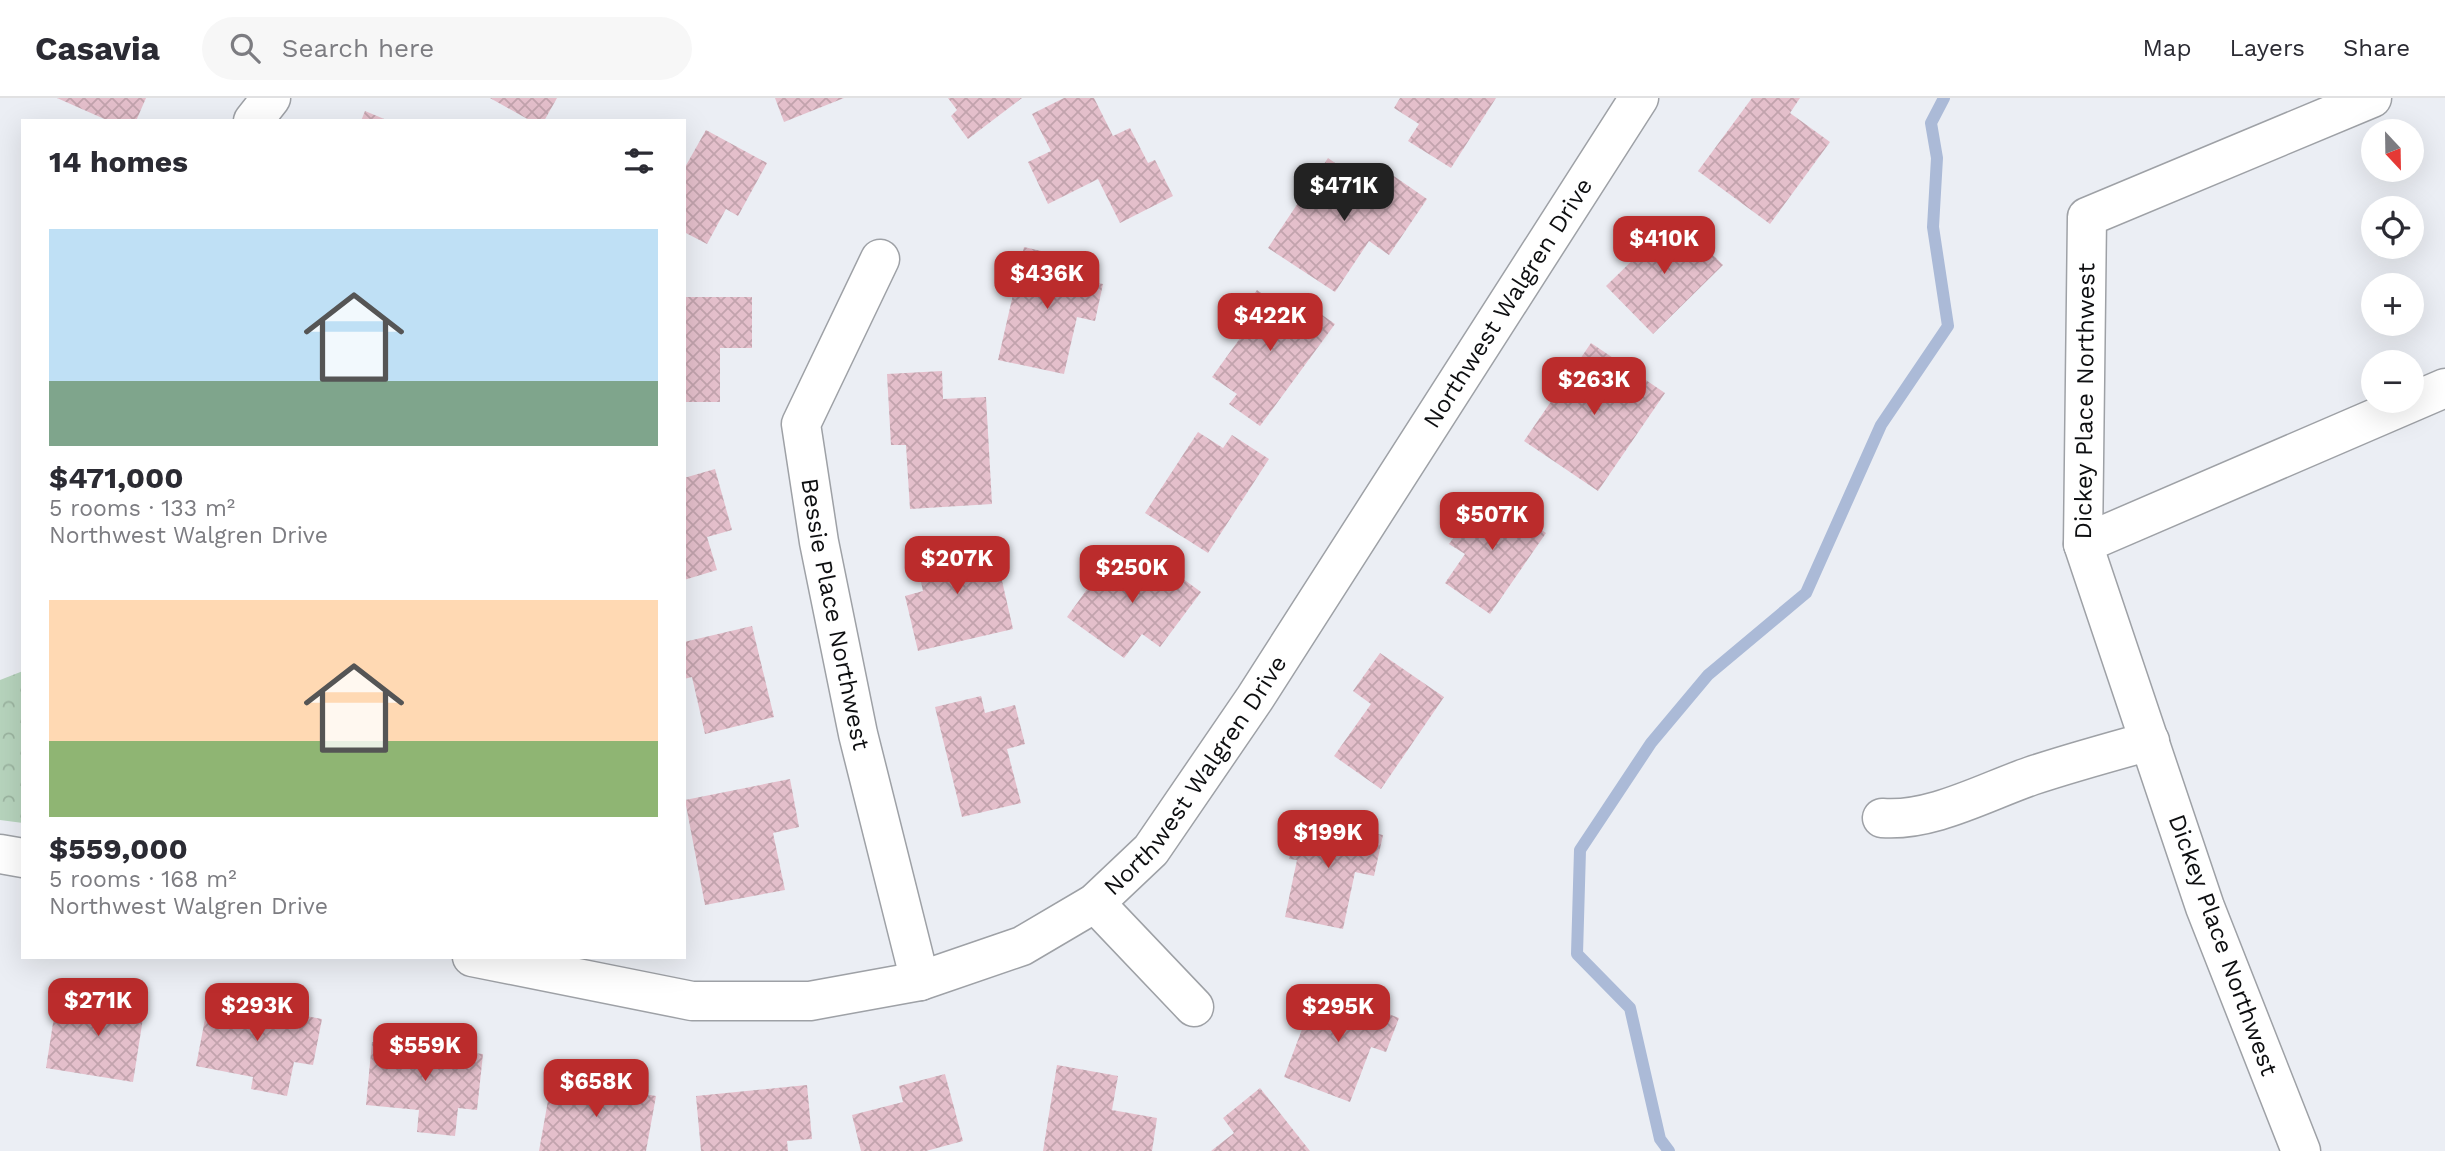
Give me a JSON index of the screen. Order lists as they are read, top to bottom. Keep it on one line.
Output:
{"streets":{"street":["Northwest Walgren Drive","Dickey Place Northwest","Bessie Place Northwest"]},"crossings":[["Northwest Walgren Drive","Bessie Place Northwest"]],"north":"bottom","page":{"header":"Casavia","search":"Search here","nav":["Map","Layers","Share"],"map_buttons":["+","−"],"heading":"14 homes","price":["$471K","$410K","$436K","$422K","$263K","$507K","$207K","$250K","$199K","$271K","$293K","$295K","$559K","$658K"],"list":[{"name":"$471,000","note":"5 rooms · 133 m² · Northwest Walgren Drive"},{"name":"$559,000","note":"5 rooms · 168 m² · Northwest Walgren Drive"}]}}
